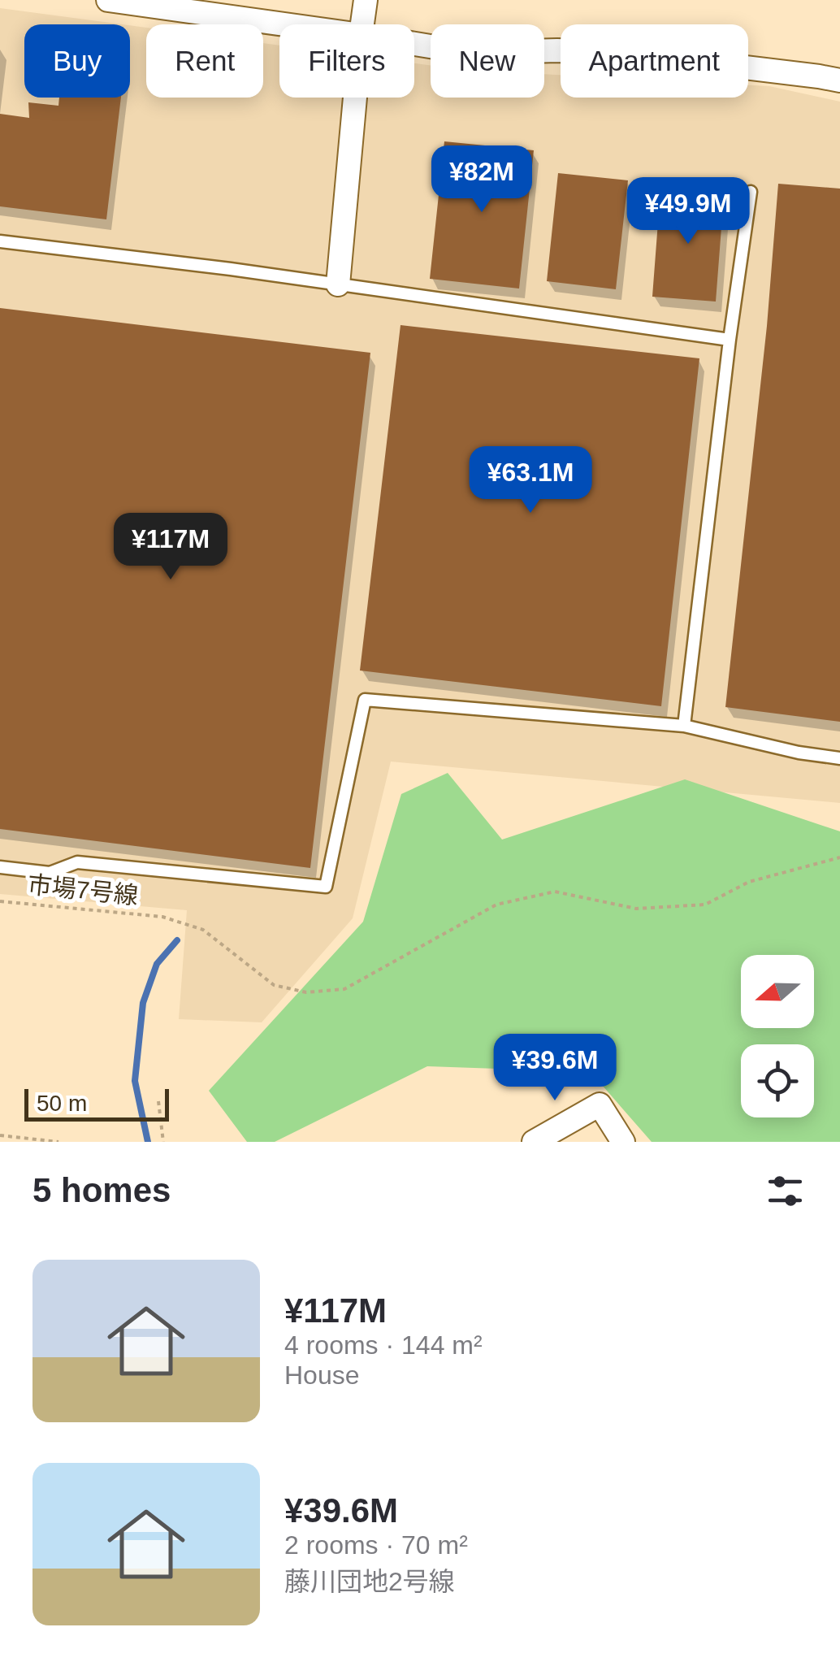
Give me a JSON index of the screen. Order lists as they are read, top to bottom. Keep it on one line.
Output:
{"streets":{"path":["市場7号線"]},"scale_bar":"50 m","north":"left","page":{"chip":["Buy","Rent","Filters","New","Apartment"],"price":["¥82M","¥49.9M","¥63.1M","¥117M","¥39.6M"],"scale":"50 m","heading":"5 homes","list":[{"name":"¥117M","note":"4 rooms · 144 m² · House"},{"name":"¥39.6M","note":"2 rooms · 70 m² · 藤川団地2号線"}]}}
